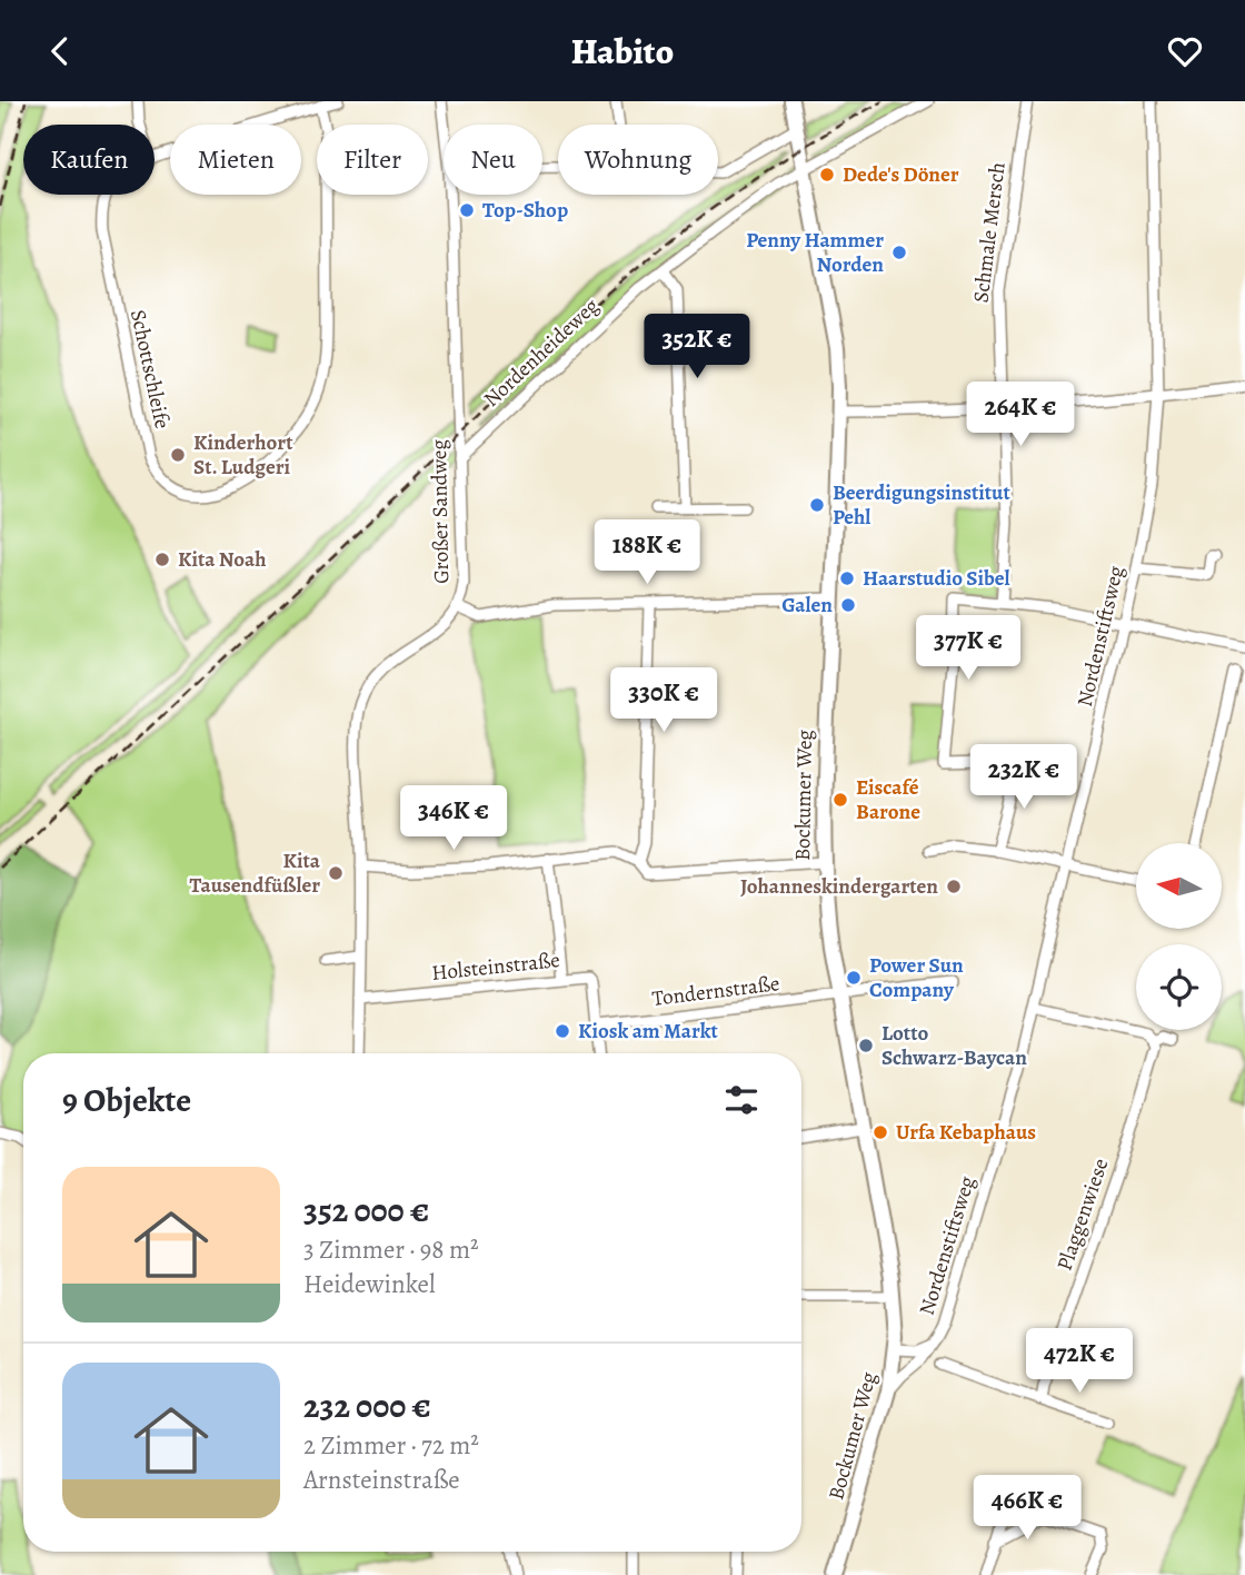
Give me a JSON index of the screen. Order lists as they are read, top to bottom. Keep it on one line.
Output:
{"streets":{"main road":["Bockumer Weg"],"street":["Schmale Mersch","Nordenheideweg","Schottschleife","Großer Sandweg","Nordenstiftsweg","Holsteinstraße","Tondernstraße","Plaggenwiese"]},"crossings":[["Nordenheideweg","Großer Sandweg"],["Nordenheideweg","Bockumer Weg"],["Großer Sandweg","Holsteinstraße"],["Nordenstiftsweg","Bockumer Weg"],["Bockumer Weg","Tondernstraße"],["Holsteinstraße","Tondernstraße"]],"places":["Dede's Döner","Top-Shop","Penny Hammer Norden","Kinderhort St. Ludgeri","Beerdigungsinstitut Pehl","Kita Noah","Haarstudio Sibel","Galen","Eiscafé Barone","Kita Tausendfüßler","Johanneskindergarten","Power Sun Company","Kiosk am Markt","Lotto Schwarz-Baycan","Urfa Kebaphaus"],"north":"left","page":{"header":"Habito","chip":["Kaufen","Mieten","Filter","Neu","Wohnung"],"price":["352K €","264K €","188K €","377K €","330K €","232K €","346K €","472K €","466K €"],"heading":"9 Objekte","list":[{"name":"352 000 €","note":"3 Zimmer · 98 m² · Heidewinkel"},{"name":"232 000 €","note":"2 Zimmer · 72 m² · Arnsteinstraße"}]}}
